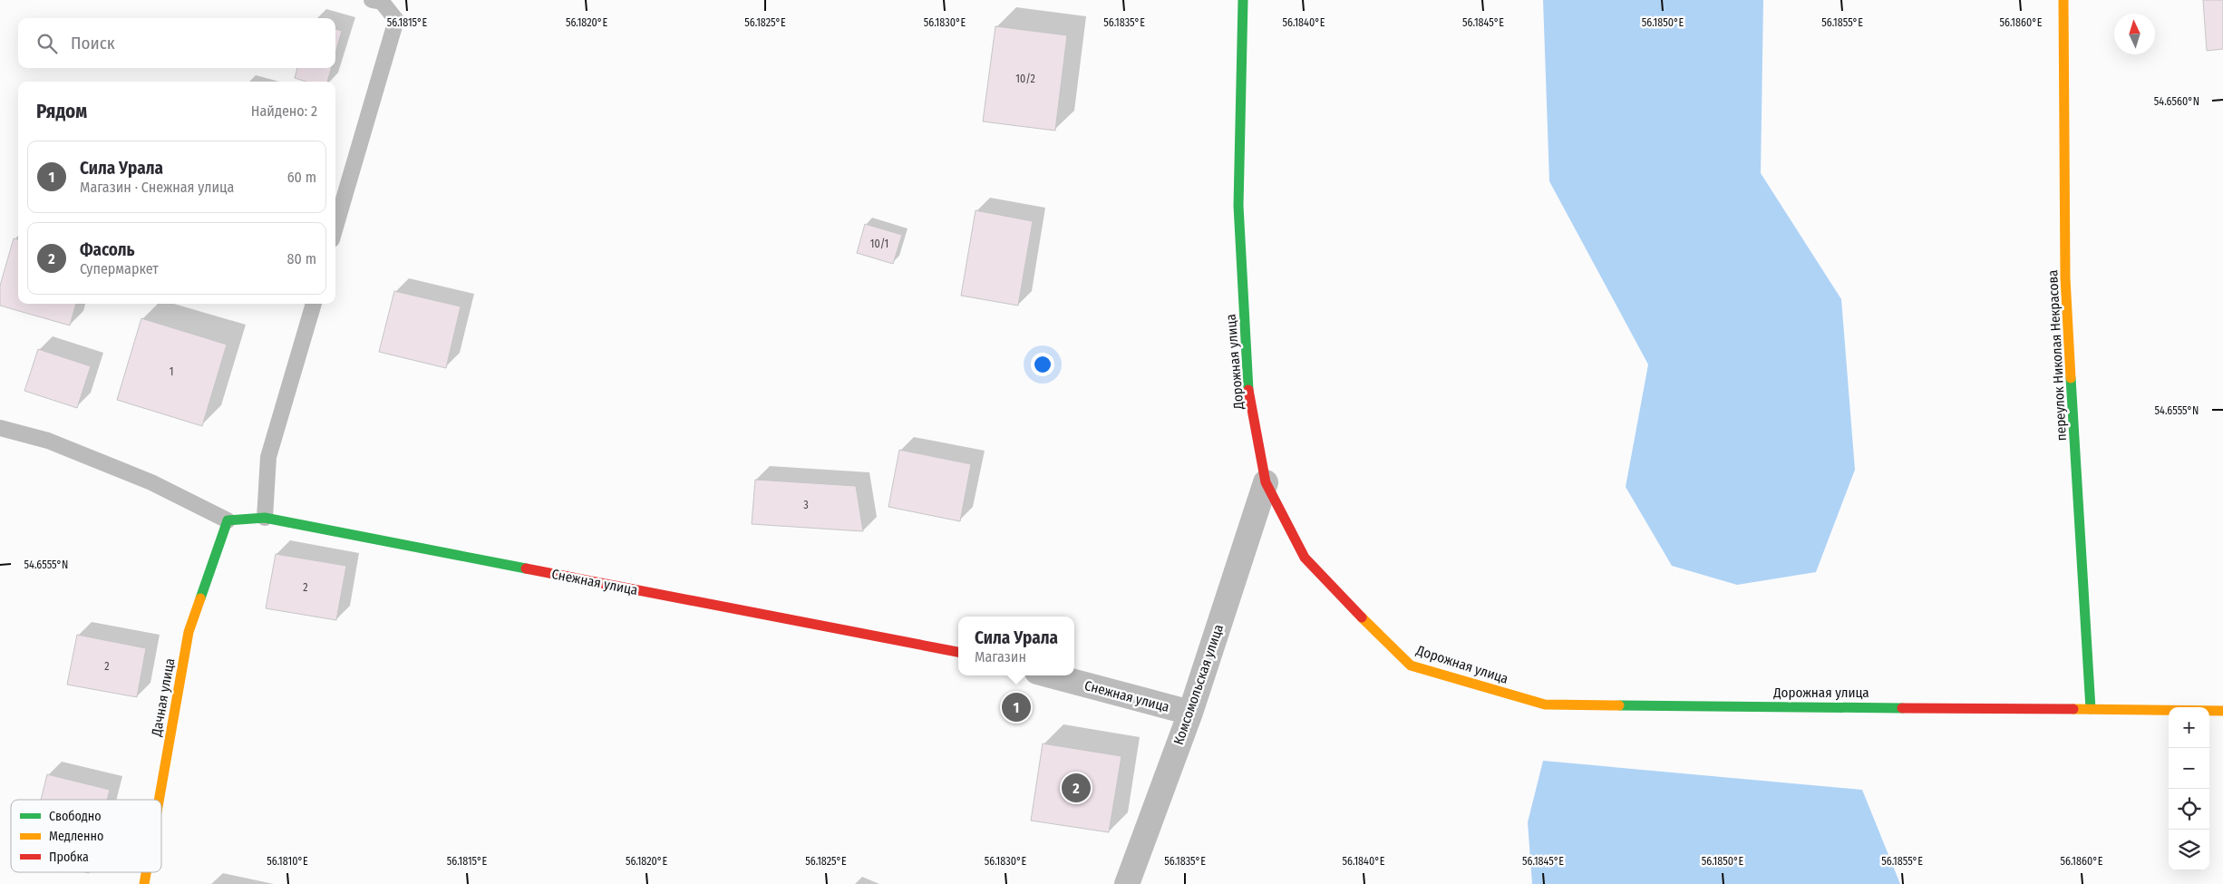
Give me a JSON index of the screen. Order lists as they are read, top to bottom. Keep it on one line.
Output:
{"streets":{"street":["переулок Николая Некрасова","Дорожная улица","Снежная улица","Комсомольская улица","Дачная улица"]},"crossings":[["переулок Николая Некрасова","Дорожная улица"],["Дорожная улица","Комсомольская улица"],["Снежная улица","Комсомольская улица"],["Снежная улица","Дачная улица"]],"house_numbers":["10/2","10/1","1","3","2","2"],"legend":["Свободно","Медленно","Пробка"],"north":"top","page":{"search":"Поиск","heading":["Рядом","Найдено: 2"],"list":[{"mark":"1","name":"Сила Урала","note":"Магазин · Снежная улица","value":"60 m"},{"mark":"2","name":"Фасоль","note":"Супермаркет","value":"80 m"}],"popup":["Сила Урала","Магазин"],"pins":["1","2"],"map_buttons":["+","−"]},"coordinates":["56.1815°E","56.1820°E","56.1825°E","56.1830°E","56.1835°E","56.1840°E","56.1845°E","56.1850°E","56.1855°E","56.1860°E","54.6560°N","54.6555°N","56.1810°E"]}
